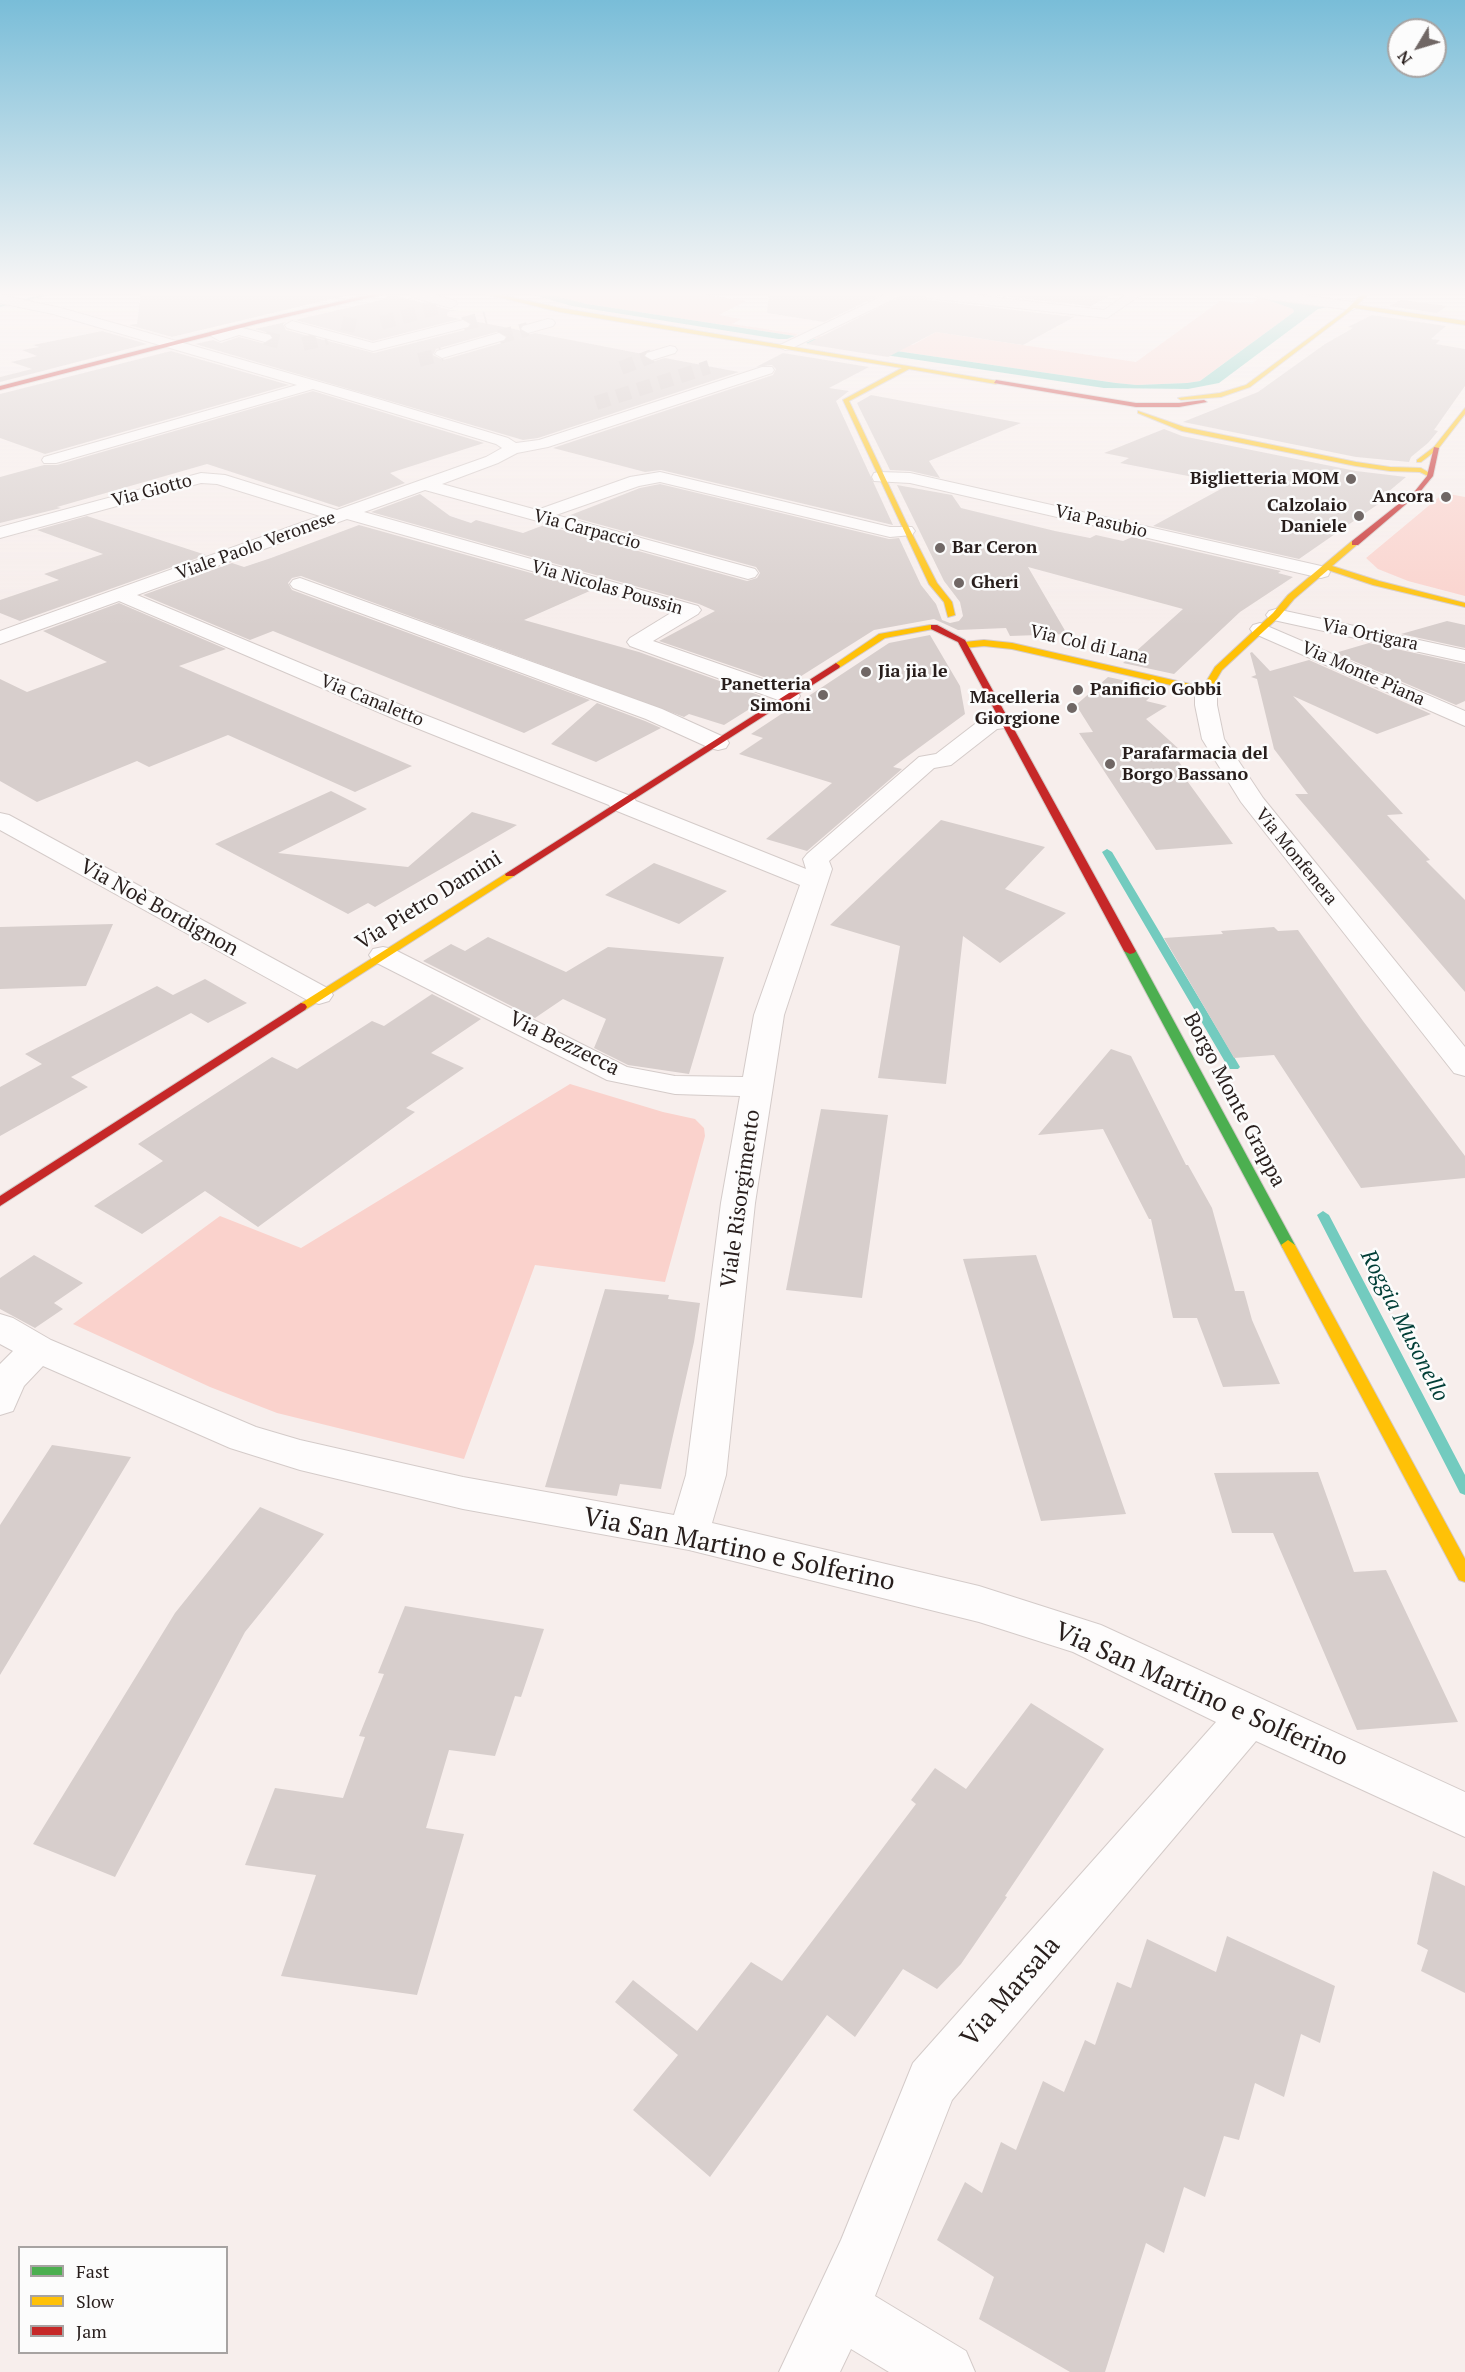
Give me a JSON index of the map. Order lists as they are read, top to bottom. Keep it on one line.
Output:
{"streets":{"street":["Via Giotto","Via Pasubio","Via Carpaccio","Viale Paolo Veronese","Via Nicolas Poussin","Via Ortigara","Via Col di Lana","Via Monte Piana","Via Canaletto","Via Monfenera","Via Pietro Damini","Via Noè Bordignon","Via Bezzecca","Borgo Monte Grappa","Viale Risorgimento","Via San Martino e Solferino","Via Marsala"]},"crossings":[["Via Giotto","Viale Paolo Veronese"],["Via Giotto","Via Nicolas Poussin"],["Via Pasubio","Borgo Monte Grappa"],["Via Carpaccio","Viale Paolo Veronese"],["Viale Paolo Veronese","Via Nicolas Poussin"],["Viale Paolo Veronese","Via Canaletto"],["Via Nicolas Poussin","Via Pietro Damini"],["Via Ortigara","Via Monte Piana"],["Via Col di Lana","Via Monfenera"],["Via Col di Lana","Borgo Monte Grappa"],["Via Canaletto","Via Pietro Damini"],["Via Canaletto","Viale Risorgimento"],["Via Pietro Damini","Via Noè Bordignon"],["Via Pietro Damini","Via Bezzecca"],["Via Pietro Damini","Borgo Monte Grappa"],["Via Bezzecca","Viale Risorgimento"],["Viale Risorgimento","Via San Martino e Solferino"],["Via San Martino e Solferino","Via Marsala"]],"water":["Roggia Musonello"],"places":["Biglietteria MOM","Ancora","Calzolaio Daniele","Bar Ceron","Gheri","Jia jia le","Panificio Gobbi","Panetteria Simoni","Macelleria Giorgione","Parafarmacia del Borgo Bassano"],"legend":["Fast","Slow","Jam"],"north":"bottom left"}
